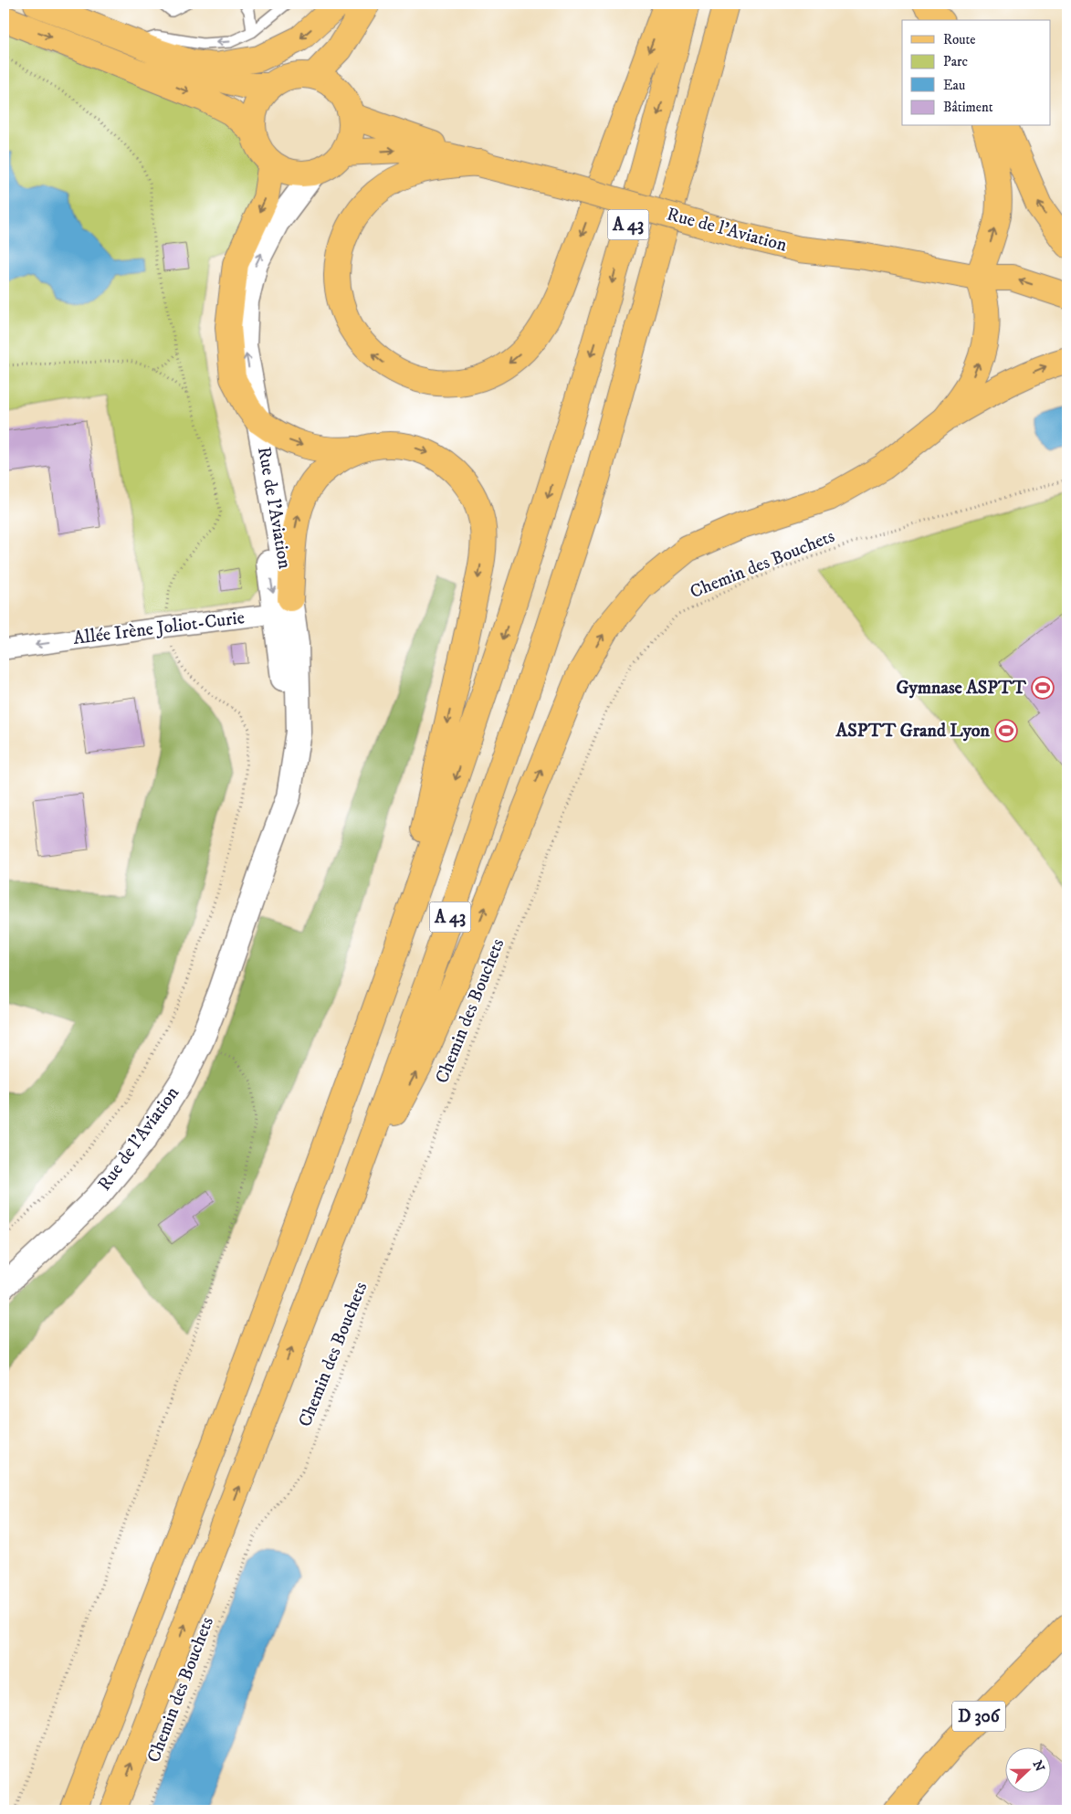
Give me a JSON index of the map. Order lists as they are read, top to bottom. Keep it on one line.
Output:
{"streets":{"main road":["A 43","Rue de l'Aviation","D 306"],"street":["Allée Irène Joliot-Curie"],"path":["Chemin des Bouchets"]},"crossings":[["Rue de l'Aviation","Allée Irène Joliot-Curie"]],"one_way":["Allée Irène Joliot-Curie"],"places":{"sports":["Gymnase ASPTT","ASPTT Grand Lyon"]},"legend":["Route","Parc","Eau","Bâtiment"],"north":"right"}
